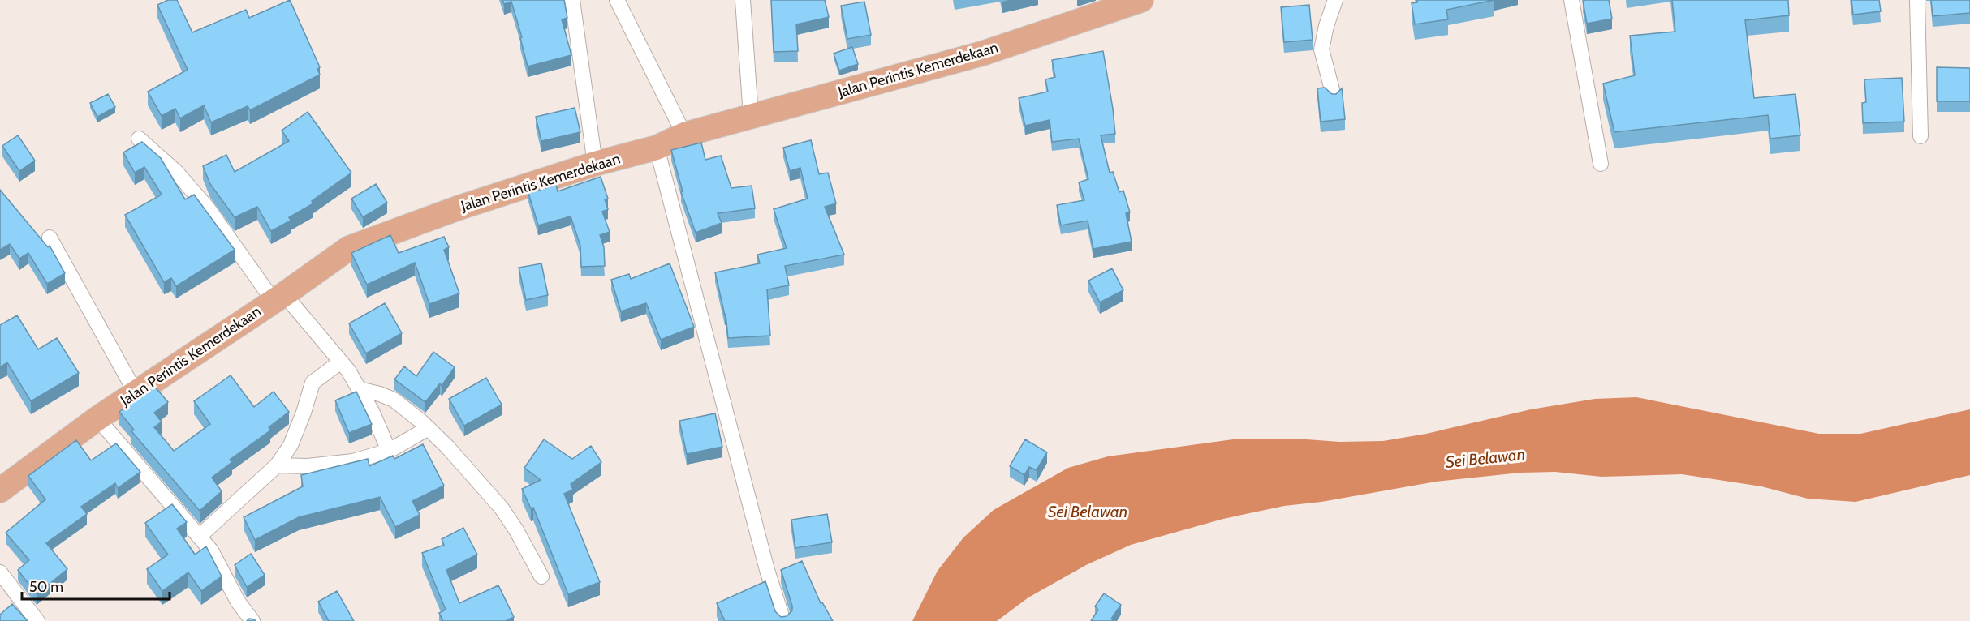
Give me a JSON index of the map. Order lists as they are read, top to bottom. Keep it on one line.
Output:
{"streets":{"main road":["Jalan Perintis Kemerdekaan"]},"water":["Sei Belawan"],"scale_bar":"50 m"}
